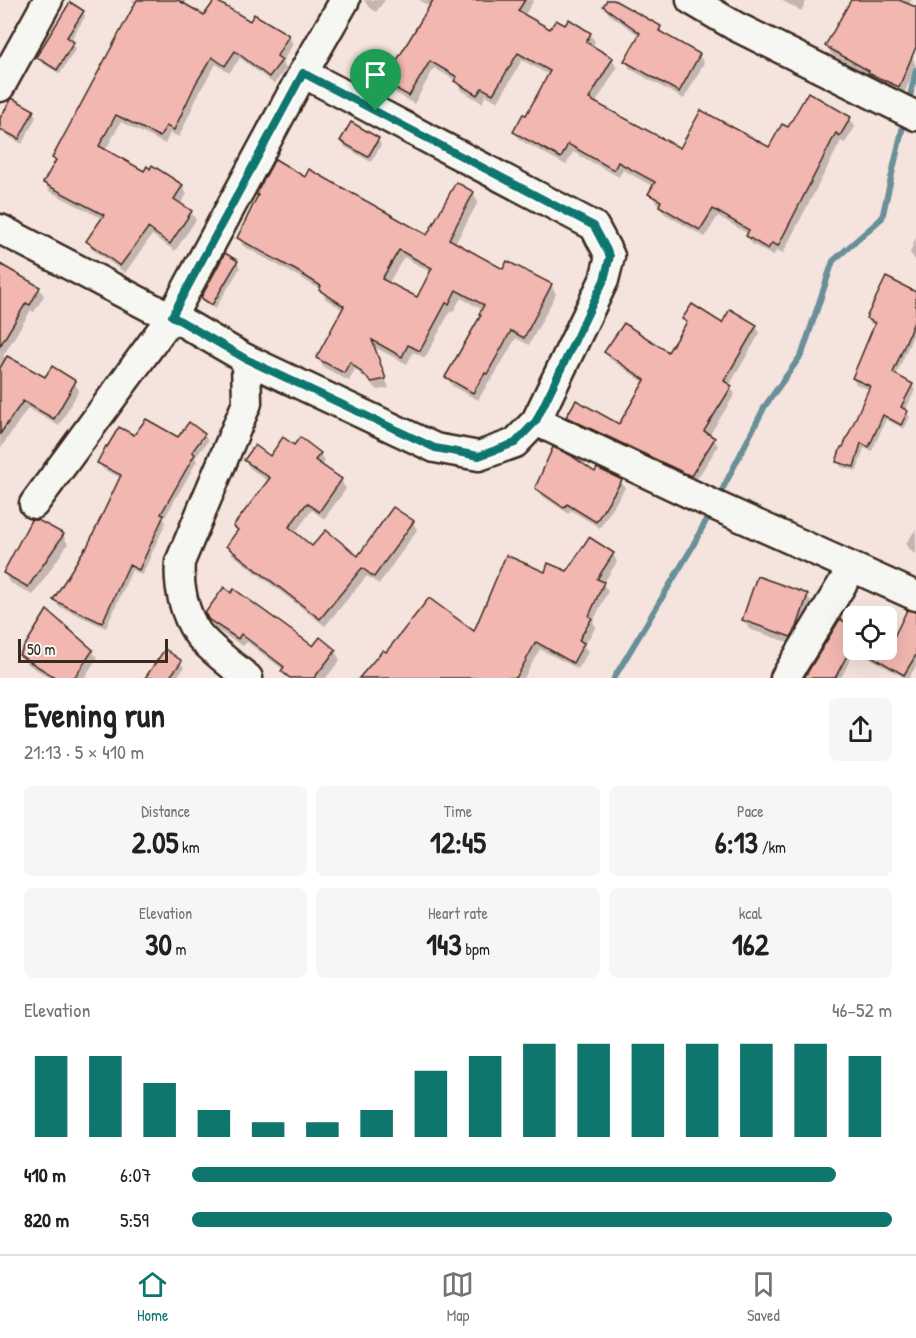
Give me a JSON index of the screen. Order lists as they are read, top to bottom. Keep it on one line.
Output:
{"scale_bar":"50 m","page":{"scale":"50 m","heading":["Evening run","21:13 · 5 × 410 m"],"stats":[["Distance","2.05 km"],["Time","12:45"],["Pace","6:13 /km"],["Elevation","30 m"],["Heart rate","143 bpm"],["kcal","162"]],"chart":["Elevation","46–52 m"],"list":[{"name":"410 m","note":"6:07"},{"name":"820 m","note":"5:59"}],"tabs":["Home","Map","Saved"]}}
